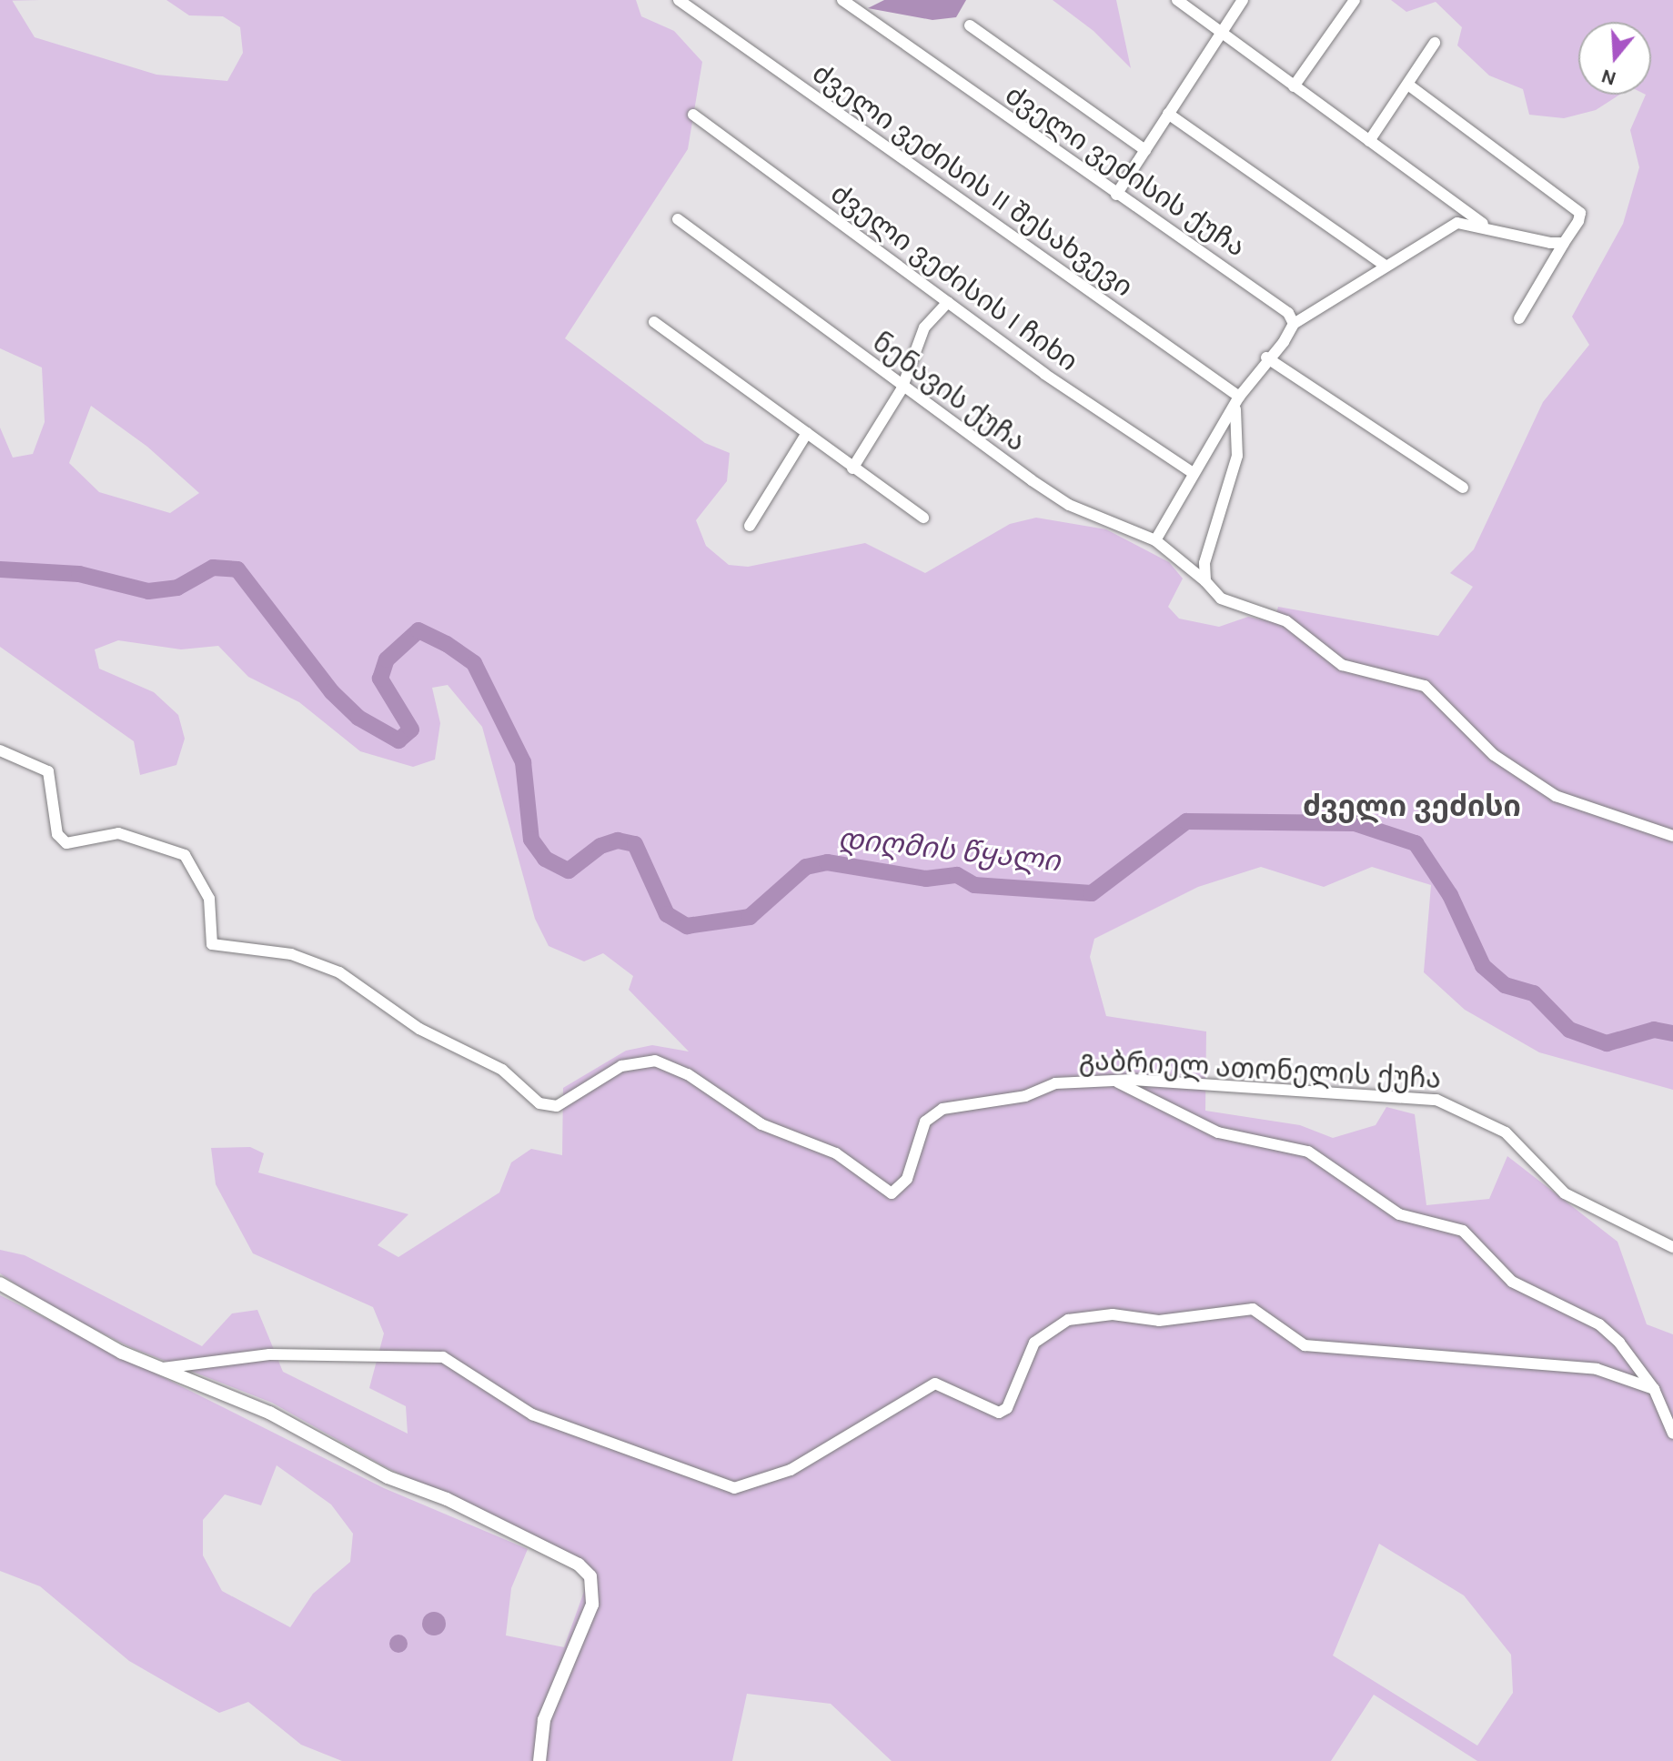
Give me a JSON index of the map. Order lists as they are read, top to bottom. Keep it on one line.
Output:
{"streets":{"street":["ძველი ვეძისის ქუჩა","ძველი ვეძისის II შესახვევი","ძველი ვეძისის I ჩიხი","ნენავის ქუჩა","გაბრიელ ათონელის ქუჩა"]},"districts":["ძველი ვეძისი"],"water":["დიღმის წყალი"],"north":"bottom"}
